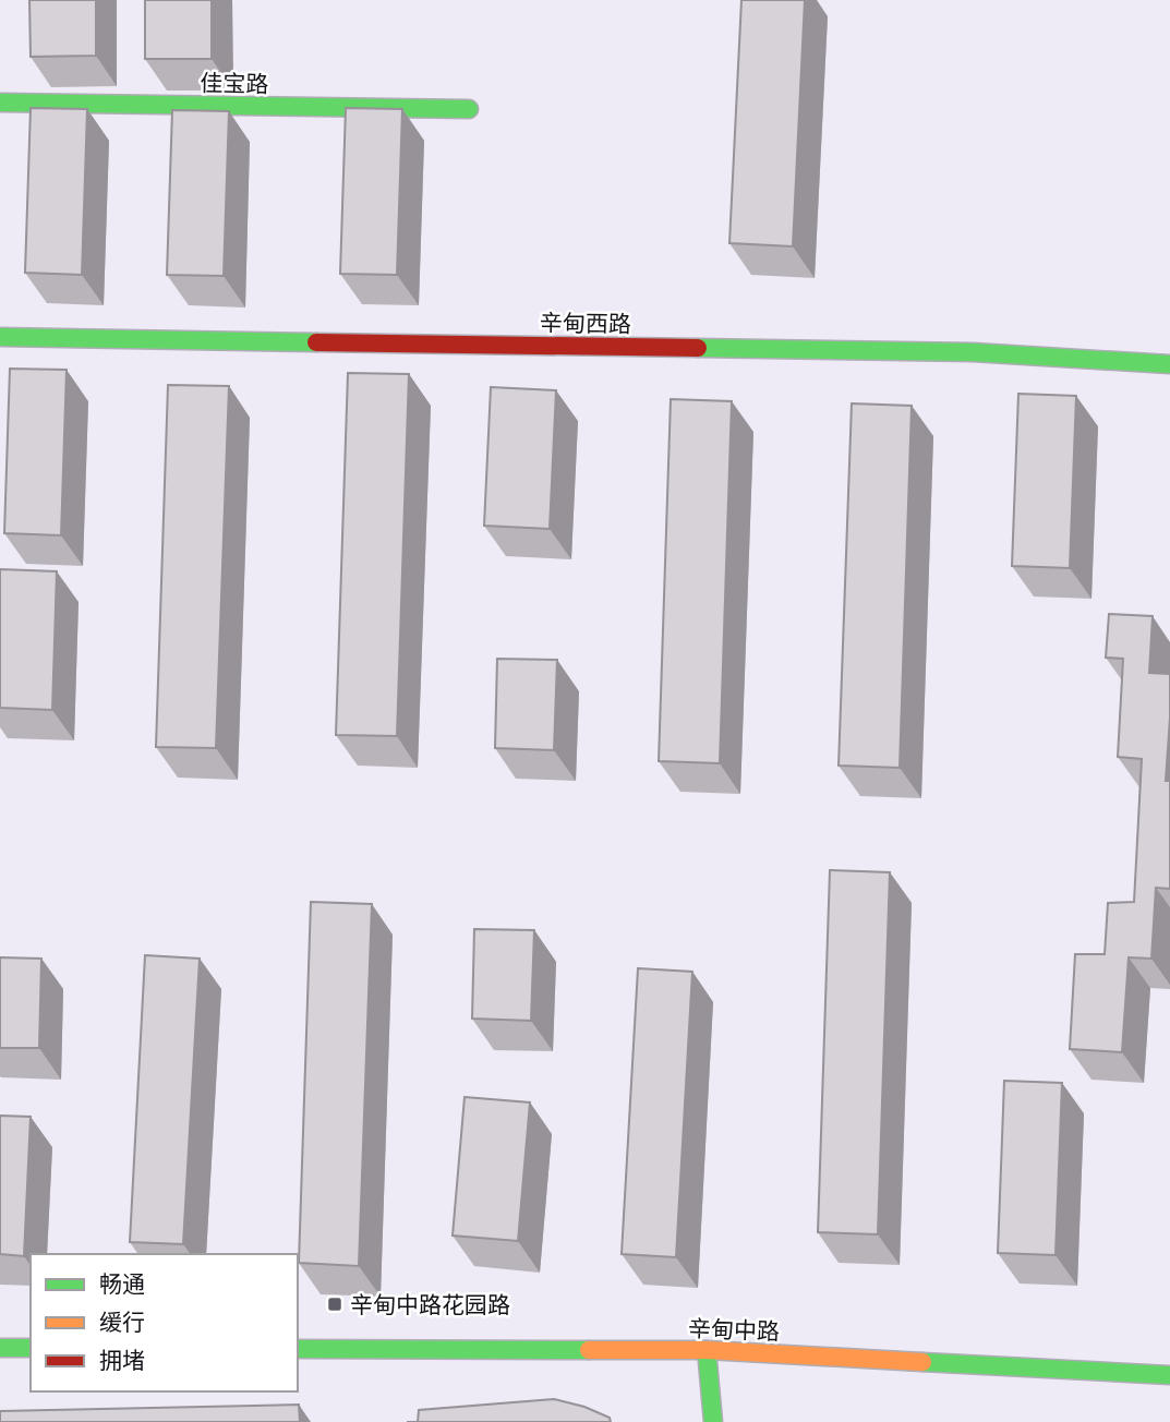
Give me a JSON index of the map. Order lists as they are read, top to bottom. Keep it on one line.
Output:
{"streets":{"street":["佳宝路","辛甸西路","辛甸中路"]},"places":{"transit":["辛甸中路花园路"]},"legend":["畅通","缓行","拥堵"]}
